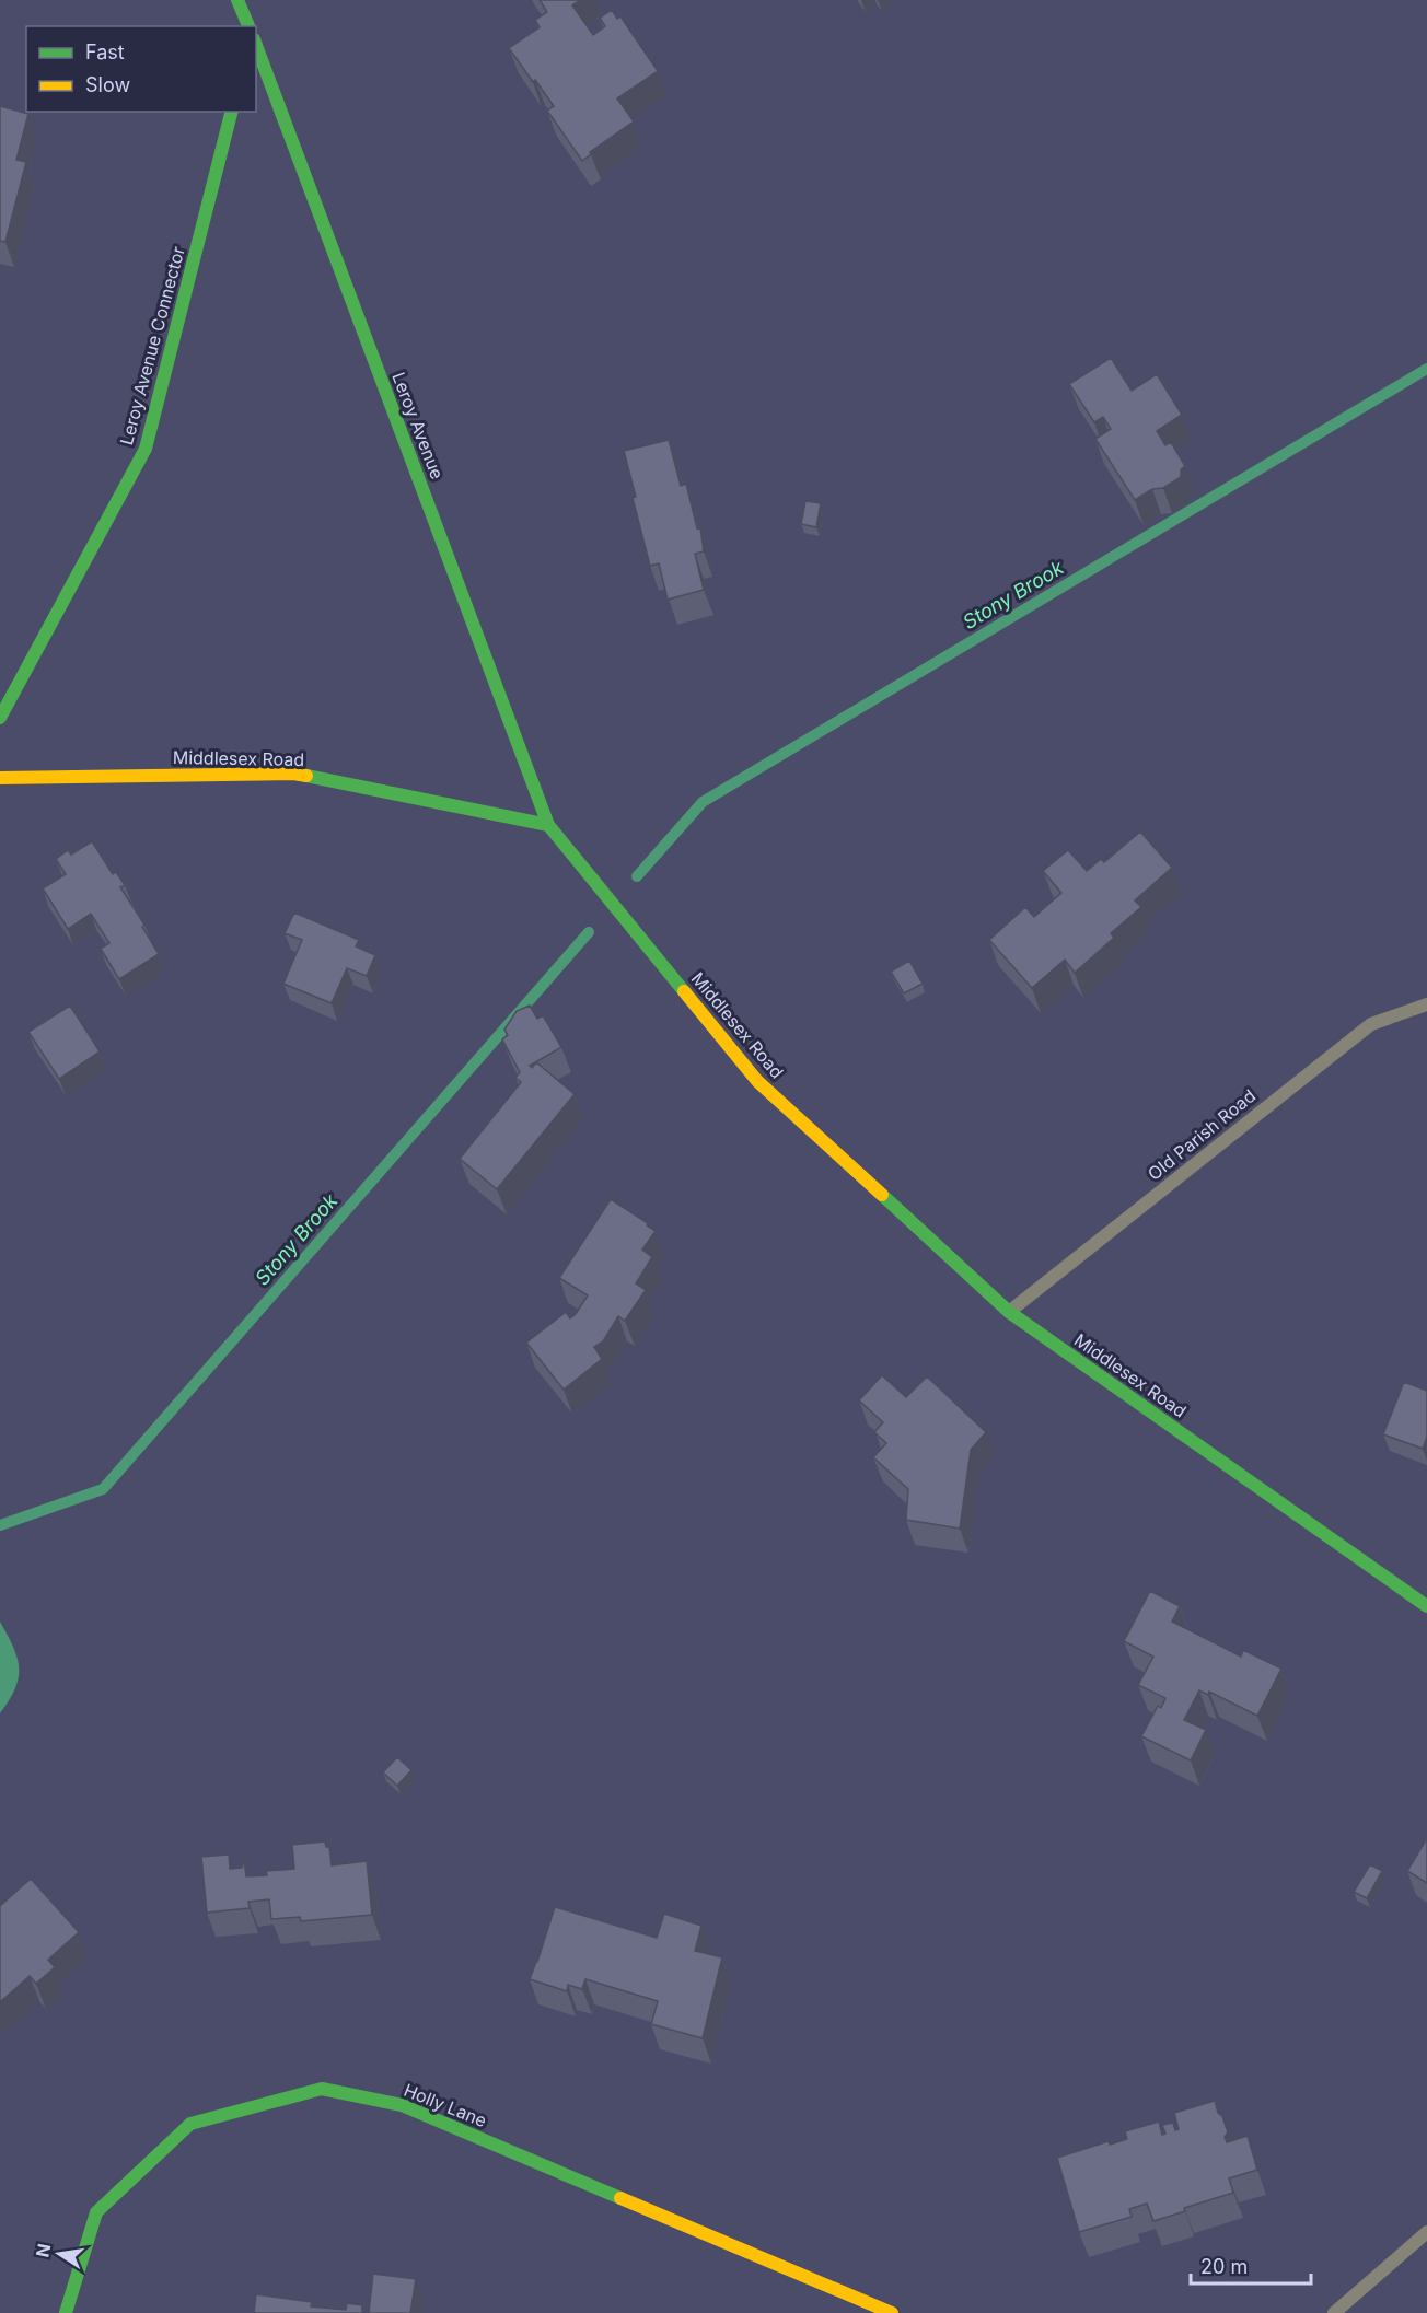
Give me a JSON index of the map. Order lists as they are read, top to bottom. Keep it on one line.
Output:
{"streets":{"street":["Leroy Avenue Connector","Leroy Avenue","Middlesex Road","Old Parish Road","Holly Lane"]},"crossings":[["Leroy Avenue","Middlesex Road"],["Middlesex Road","Old Parish Road"]],"water":["Stony Brook"],"legend":["Fast","Slow"],"scale_bar":"20 m","north":"left"}
